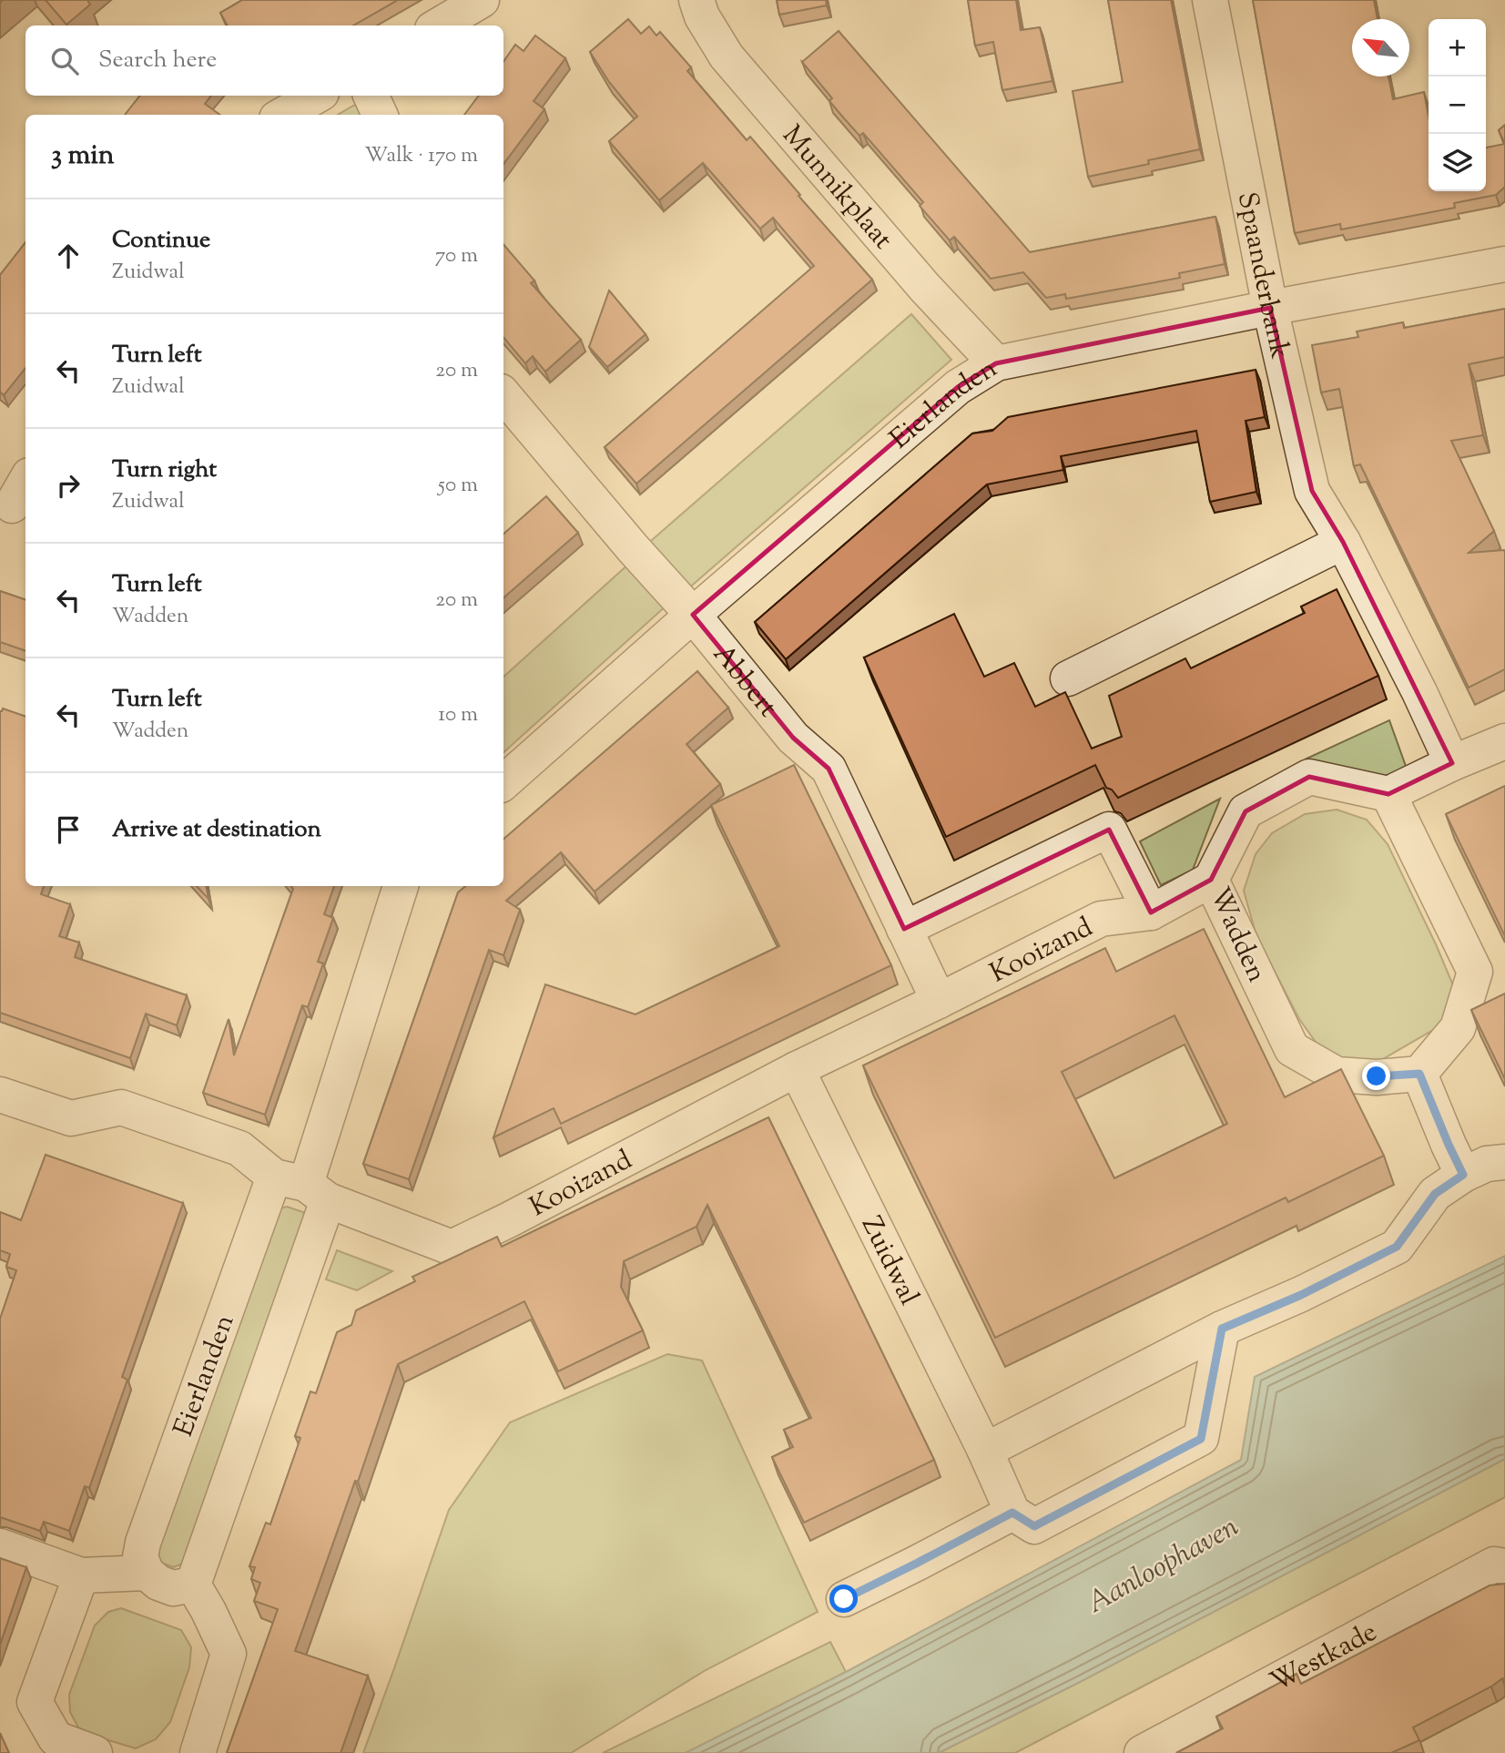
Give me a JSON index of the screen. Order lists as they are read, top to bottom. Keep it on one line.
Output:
{"streets":{"street":["Munnikplaat","Spaanderbank","Eierlanden","Abbert","Wadden","Kooizand","Zuidwal","Westkade"]},"crossings":[["Munnikplaat","Eierlanden"],["Spaanderbank","Eierlanden"],["Eierlanden","Abbert"],["Eierlanden","Kooizand"],["Abbert","Kooizand"],["Wadden","Kooizand"],["Kooizand","Zuidwal"]],"water":["Aanloophaven"],"north":"top left","page":{"map_buttons":["+","−"],"search":"Search here","heading":["3 min","Walk · 170 m"],"list":[["Continue","Zuidwal","70 m"],["Turn left","Zuidwal","20 m"],["Turn right","Zuidwal","50 m"],["Turn left","Wadden","20 m"],["Turn left","Wadden","10 m"],"Arrive at destination"]}}
